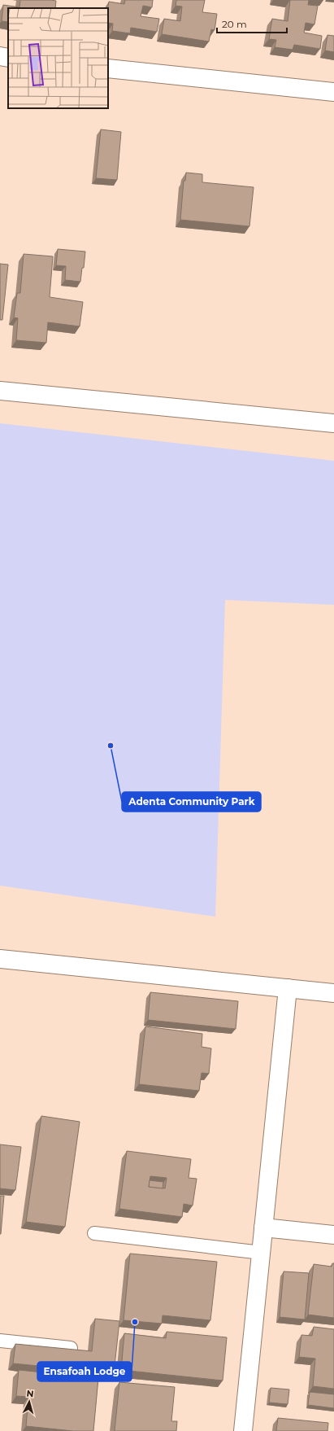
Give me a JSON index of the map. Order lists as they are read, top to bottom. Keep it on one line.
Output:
{"places":["Adenta Community Park","Ensafoah Lodge"],"scale_bar":"20 m","north":"top"}
